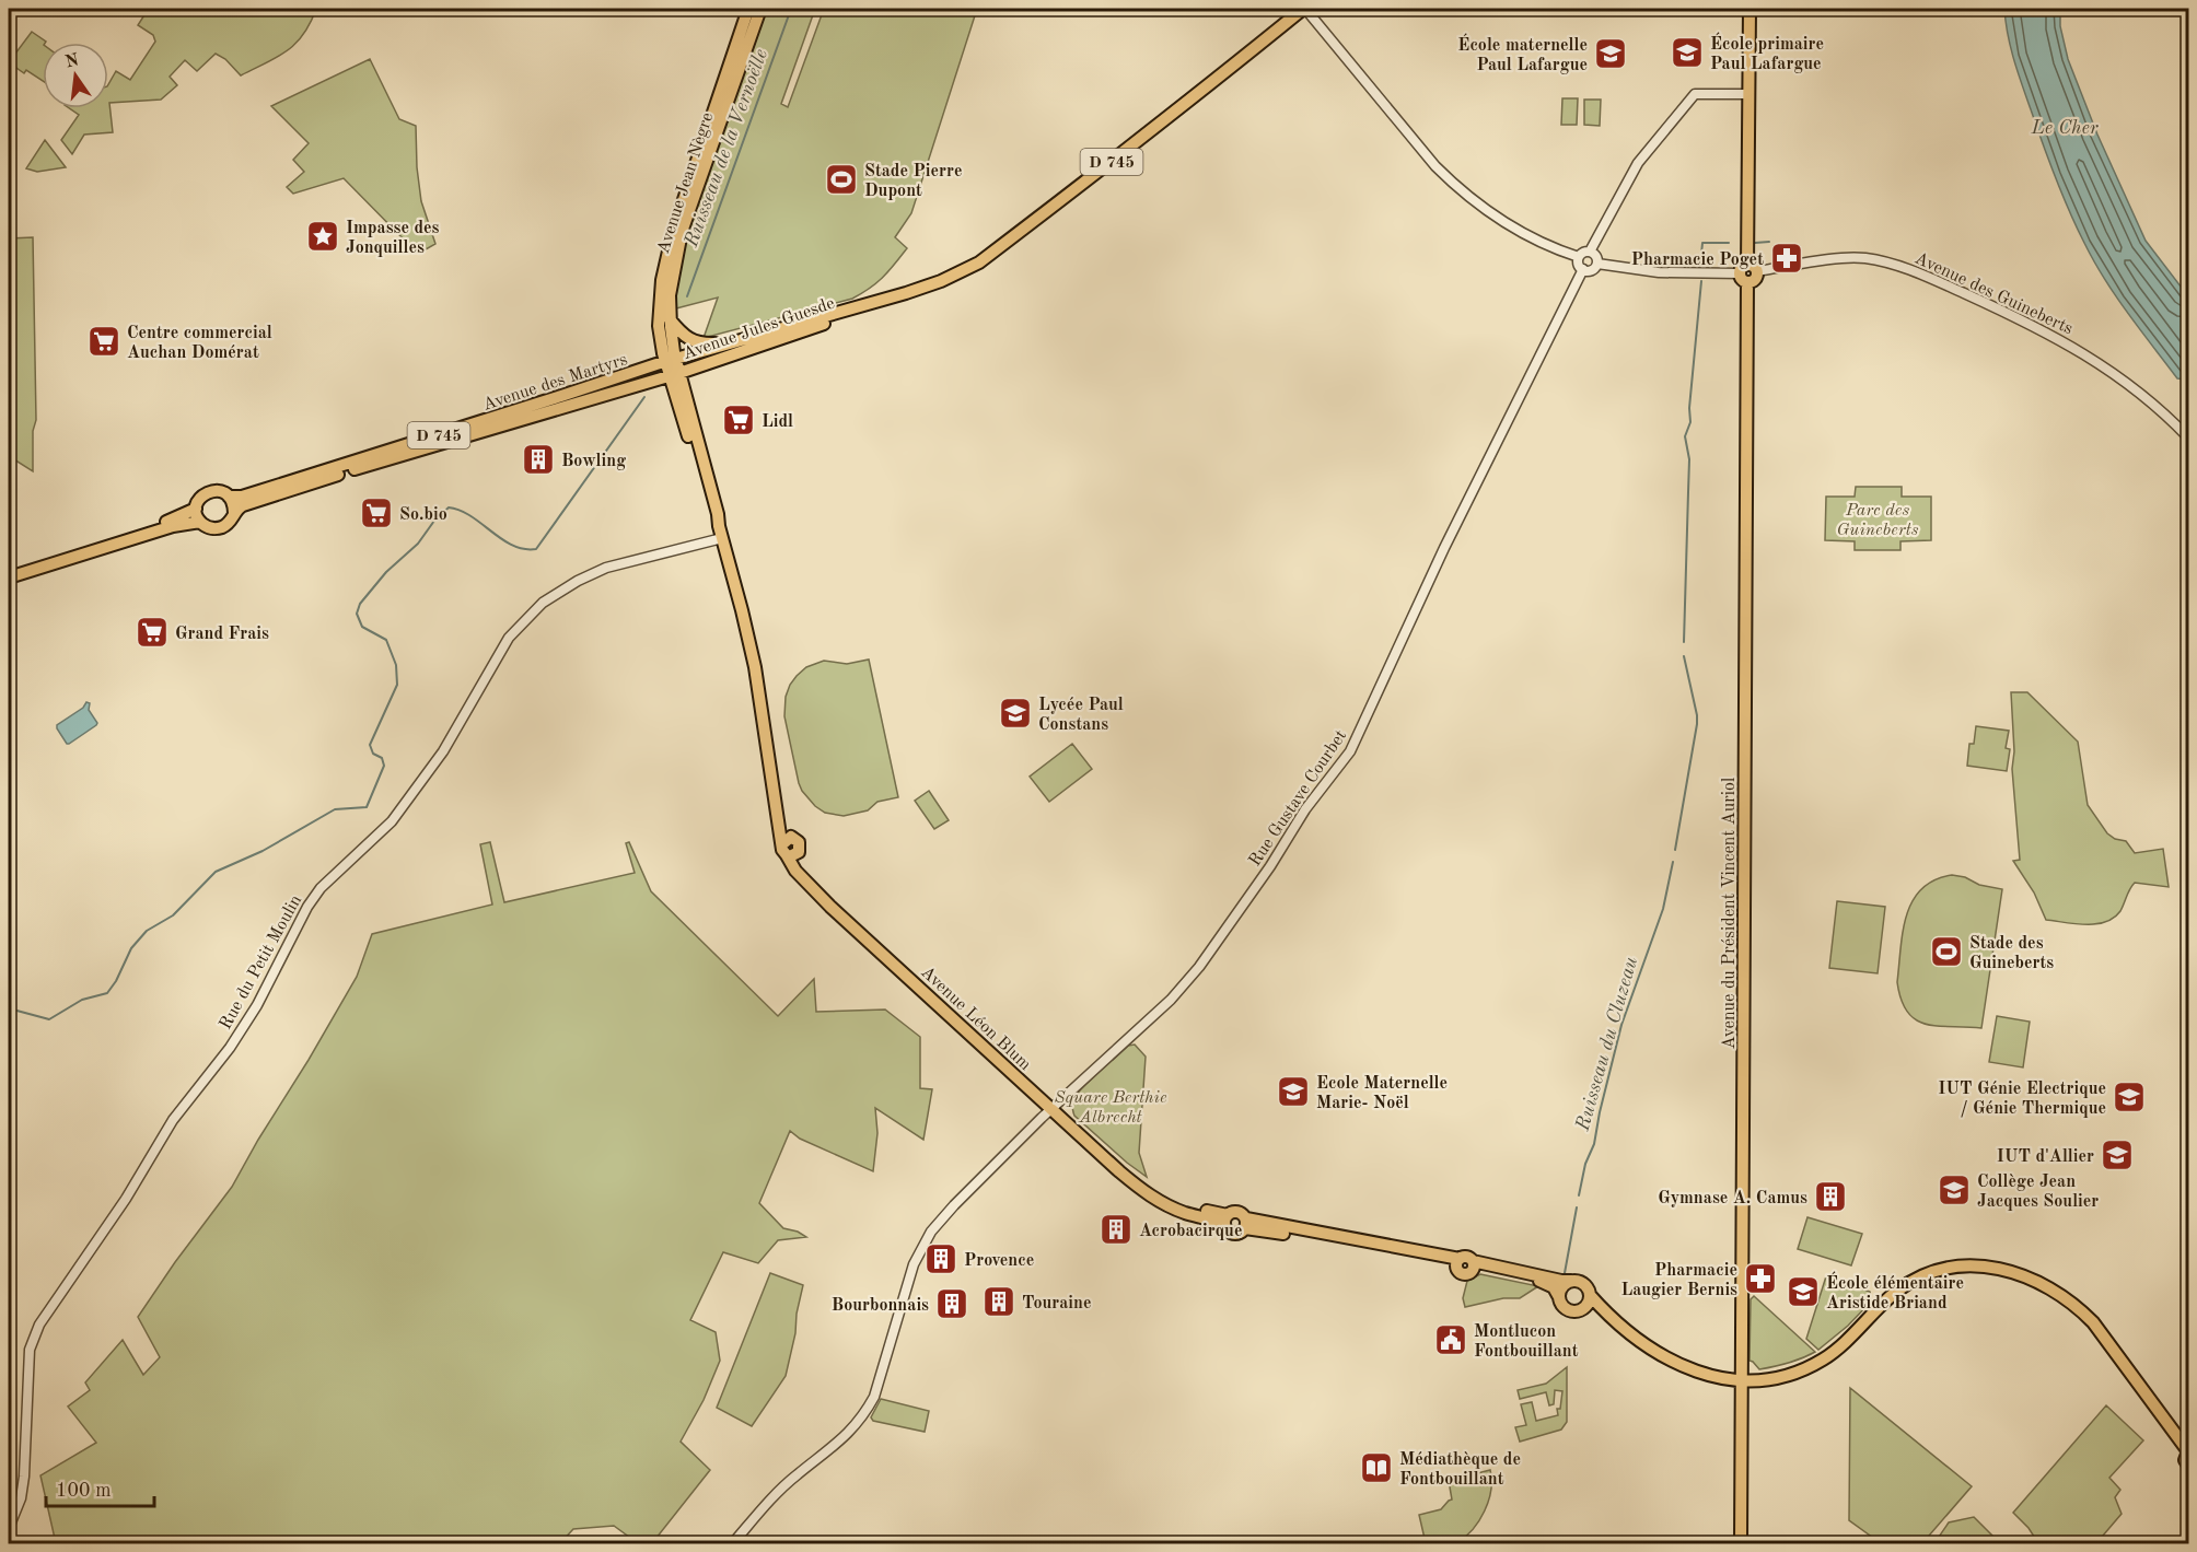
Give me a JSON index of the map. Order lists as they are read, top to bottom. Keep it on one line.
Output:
{"streets":{"main road":["D 745","Avenue Jean Nègre","Avenue Jules Guesde","Avenue des Martyrs","Avenue du Président Vincent Auriol","Avenue Léon Blum"],"street":["Avenue des Guineberts","Rue Gustave Courbet","Rue du Petit Moulin"]},"crossings":[["D 745","Avenue Jean Nègre"],["D 745","Avenue Jules Guesde"],["Avenue Jean Nègre","Avenue Jules Guesde"],["Avenue Jean Nègre","Avenue des Martyrs"],["Avenue Jean Nègre","Avenue Léon Blum"],["Avenue des Guineberts","Rue Gustave Courbet"],["Avenue des Guineberts","Avenue du Président Vincent Auriol"],["Avenue Jules Guesde","Avenue des Martyrs"],["Avenue Jules Guesde","Avenue Léon Blum"],["Avenue des Martyrs","Avenue Léon Blum"],["Rue Gustave Courbet","Avenue Léon Blum"],["Avenue du Président Vincent Auriol","Avenue Léon Blum"],["Rue du Petit Moulin","Avenue Léon Blum"]],"water":["Le Cher","Ruisseau de la Vernoëlle","Ruisseau du Cluzeau"],"parks":["Parc des Guineberts","Square Berthie Albrecht"],"places":{"school or university":["École primaire Paul Lafargue","École maternelle Paul Lafargue","Lycée Paul Constans","Ecole Maternelle Marie- Noël","IUT Génie Electrique / Génie Thermique","IUT d'Allier","Collège Jean Jacques Soulier","École élémentaire Aristide Briand"],"sports":["Stade Pierre Dupont","Stade des Guineberts"],"place":["Impasse des Jonquilles"],"pharmacy":["Pharmacie Poget","Pharmacie Laugier Bernis"],"supermarket":["Centre commercial Auchan Domérat","Lidl","So.bio","Grand Frais"],"building":["Bowling","Gymnase A. Camus","Acrobacirque","Provence","Touraine","Bourbonnais"],"public building":["Montlucon Fontbouillant"],"library":["Médiathèque de Fontbouillant"]},"scale_bar":"100 m","north":"top"}
